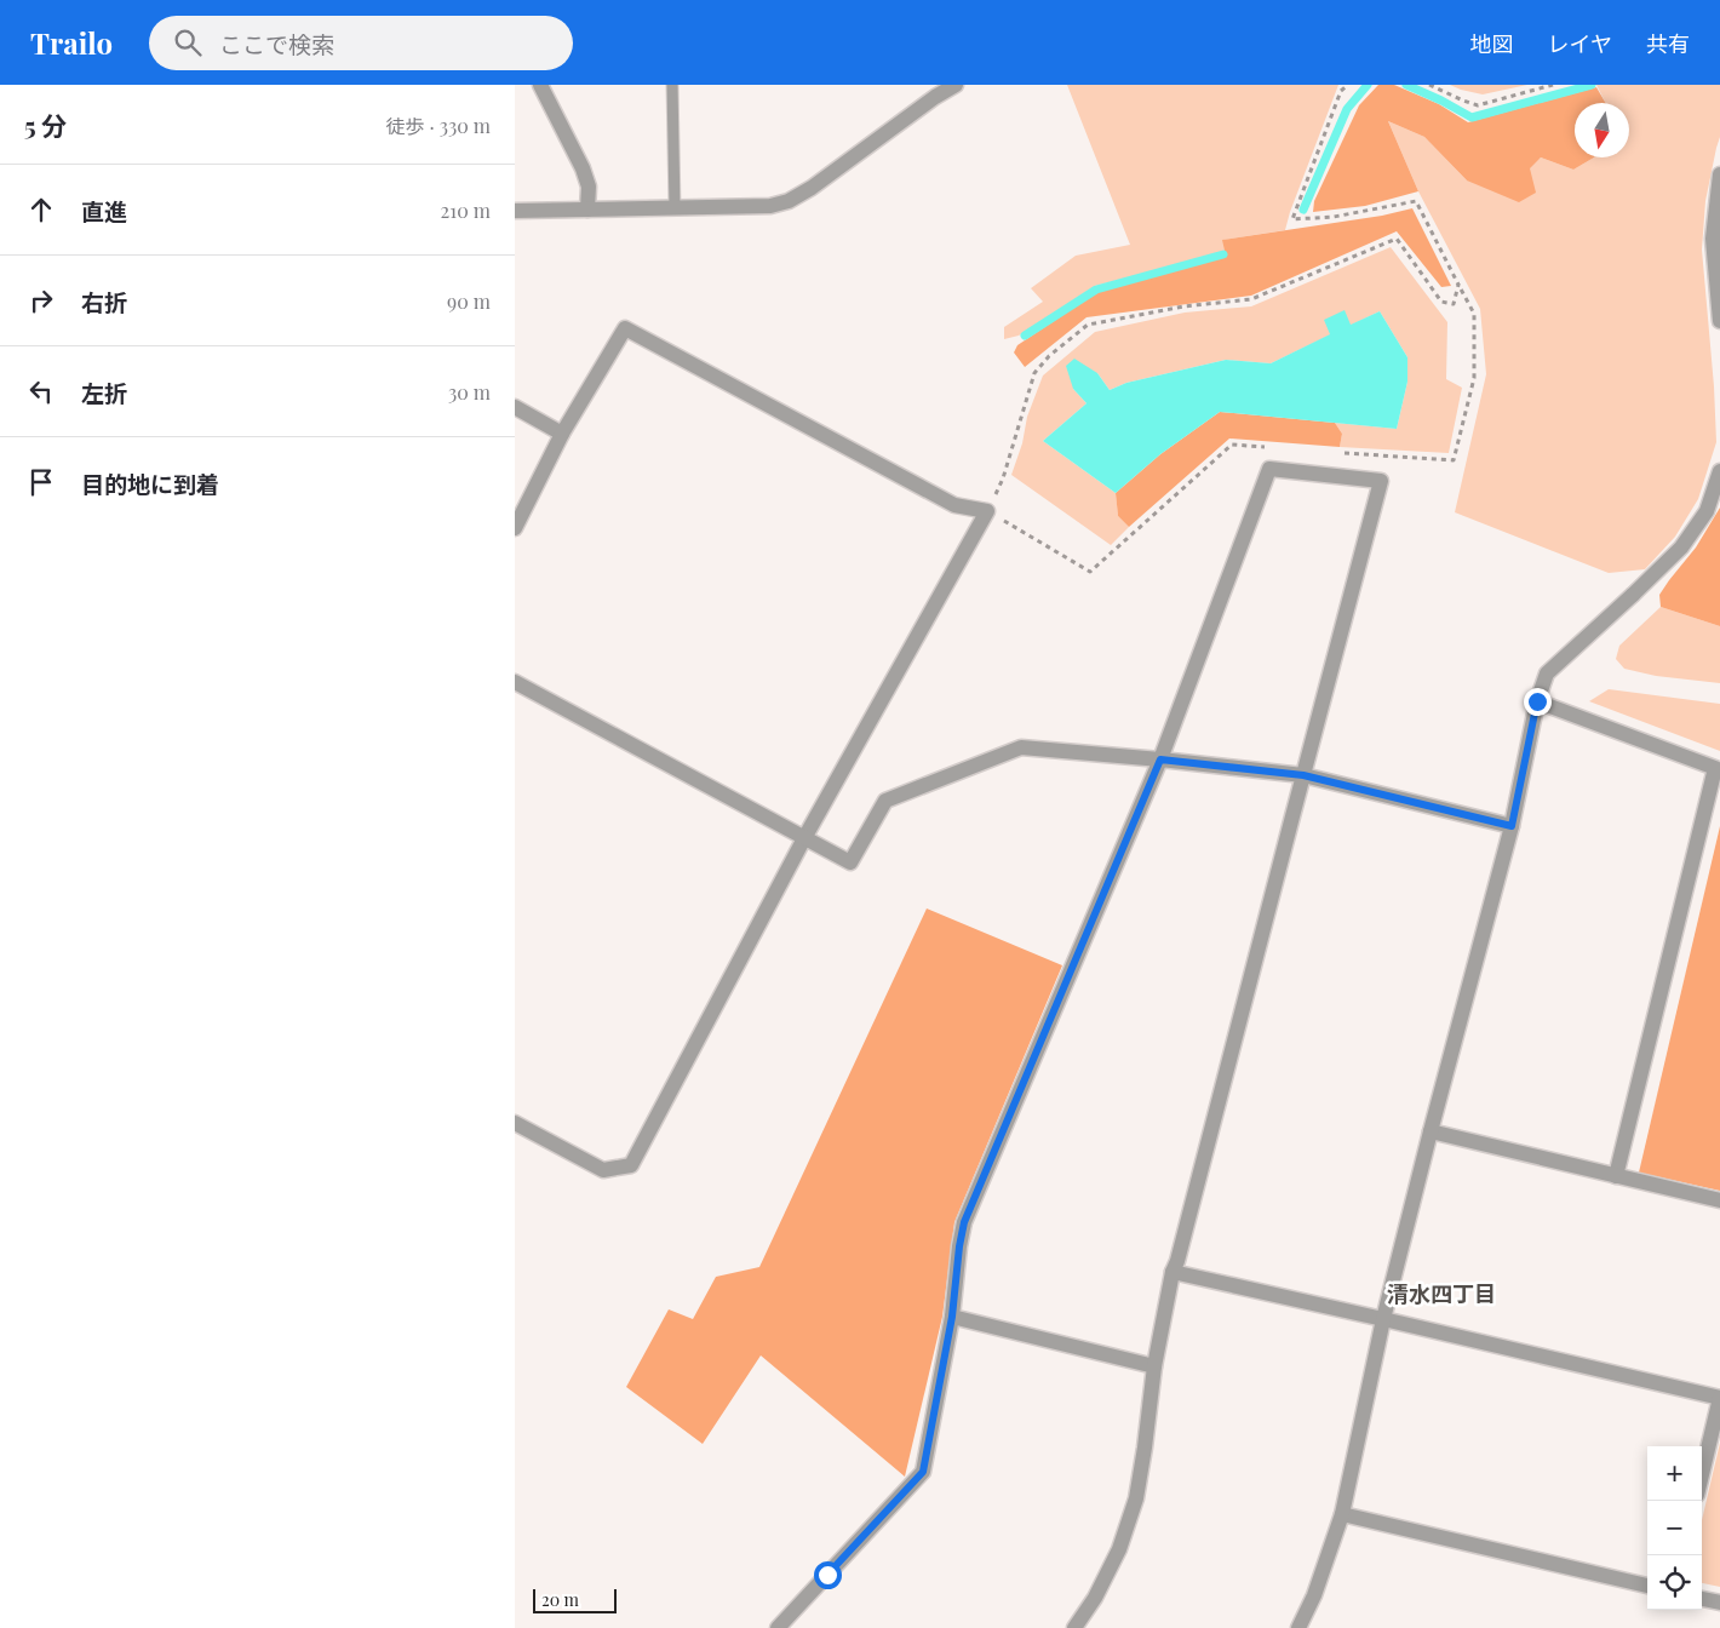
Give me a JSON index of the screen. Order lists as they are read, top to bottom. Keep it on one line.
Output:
{"districts":["清水四丁目"],"scale_bar":"20 m","north":"bottom","page":{"header":"Trailo","search":"ここで検索","nav":["地図","レイヤ","共有"],"heading":["5 分","徒歩 · 330 m"],"list":[["直進","210 m"],["右折","90 m"],["左折","30 m"],"目的地に到着"],"map_buttons":["+","−"],"scale":"20 m"}}
